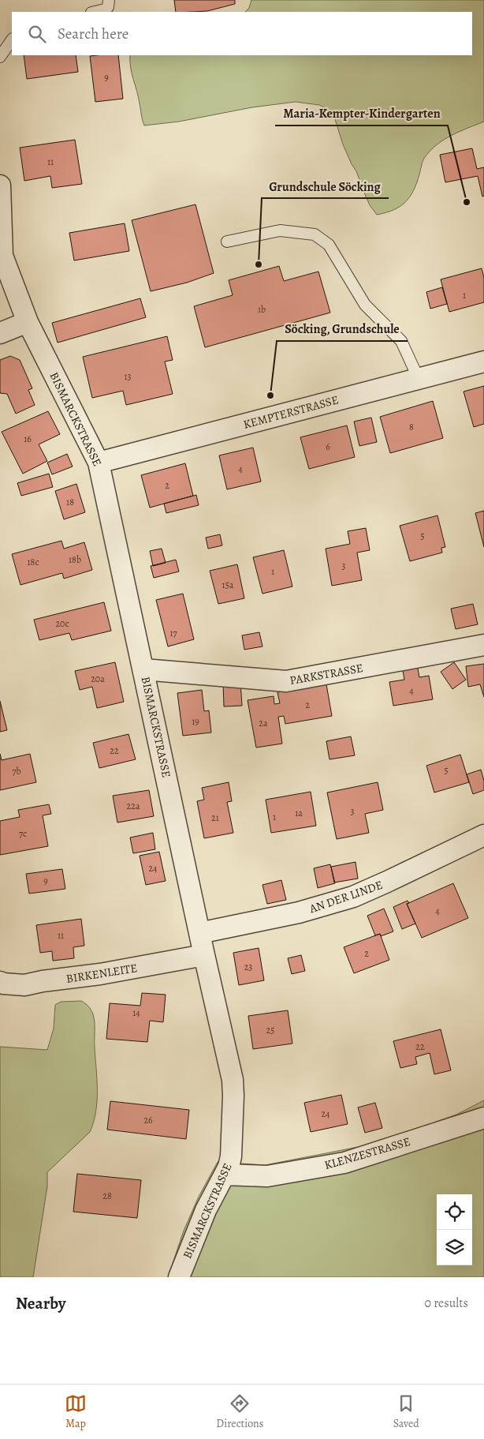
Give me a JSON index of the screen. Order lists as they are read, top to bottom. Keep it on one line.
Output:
{"streets":{"street":["KEMPTERSTRASSE","BISMARCKSTRASSE","PARKSTRASSE","AN DER LINDE","BIRKENLEITE","KLENZESTRASSE"]},"crossings":[["KEMPTERSTRASSE","BISMARCKSTRASSE"],["BISMARCKSTRASSE","PARKSTRASSE"],["BISMARCKSTRASSE","AN DER LINDE"],["BISMARCKSTRASSE","BIRKENLEITE"],["BISMARCKSTRASSE","KLENZESTRASSE"]],"places":["Maria-Kempter-Kindergarten","Grundschule Söcking","Söcking, Grundschule"],"house_numbers":["9","11","1","1b","13","8","16","6","4","2","18","5","18b","18c","3","1","15a","20c","17","20a","4","2","19","2a","22","5","7b","22a","3","1a","1","21","7c","24","9","4","11","2","23","14","25","22","24","26","28"],"page":{"search":"Search here","heading":["Nearby","0 results"],"nav":["Map","Directions","Saved"]}}
